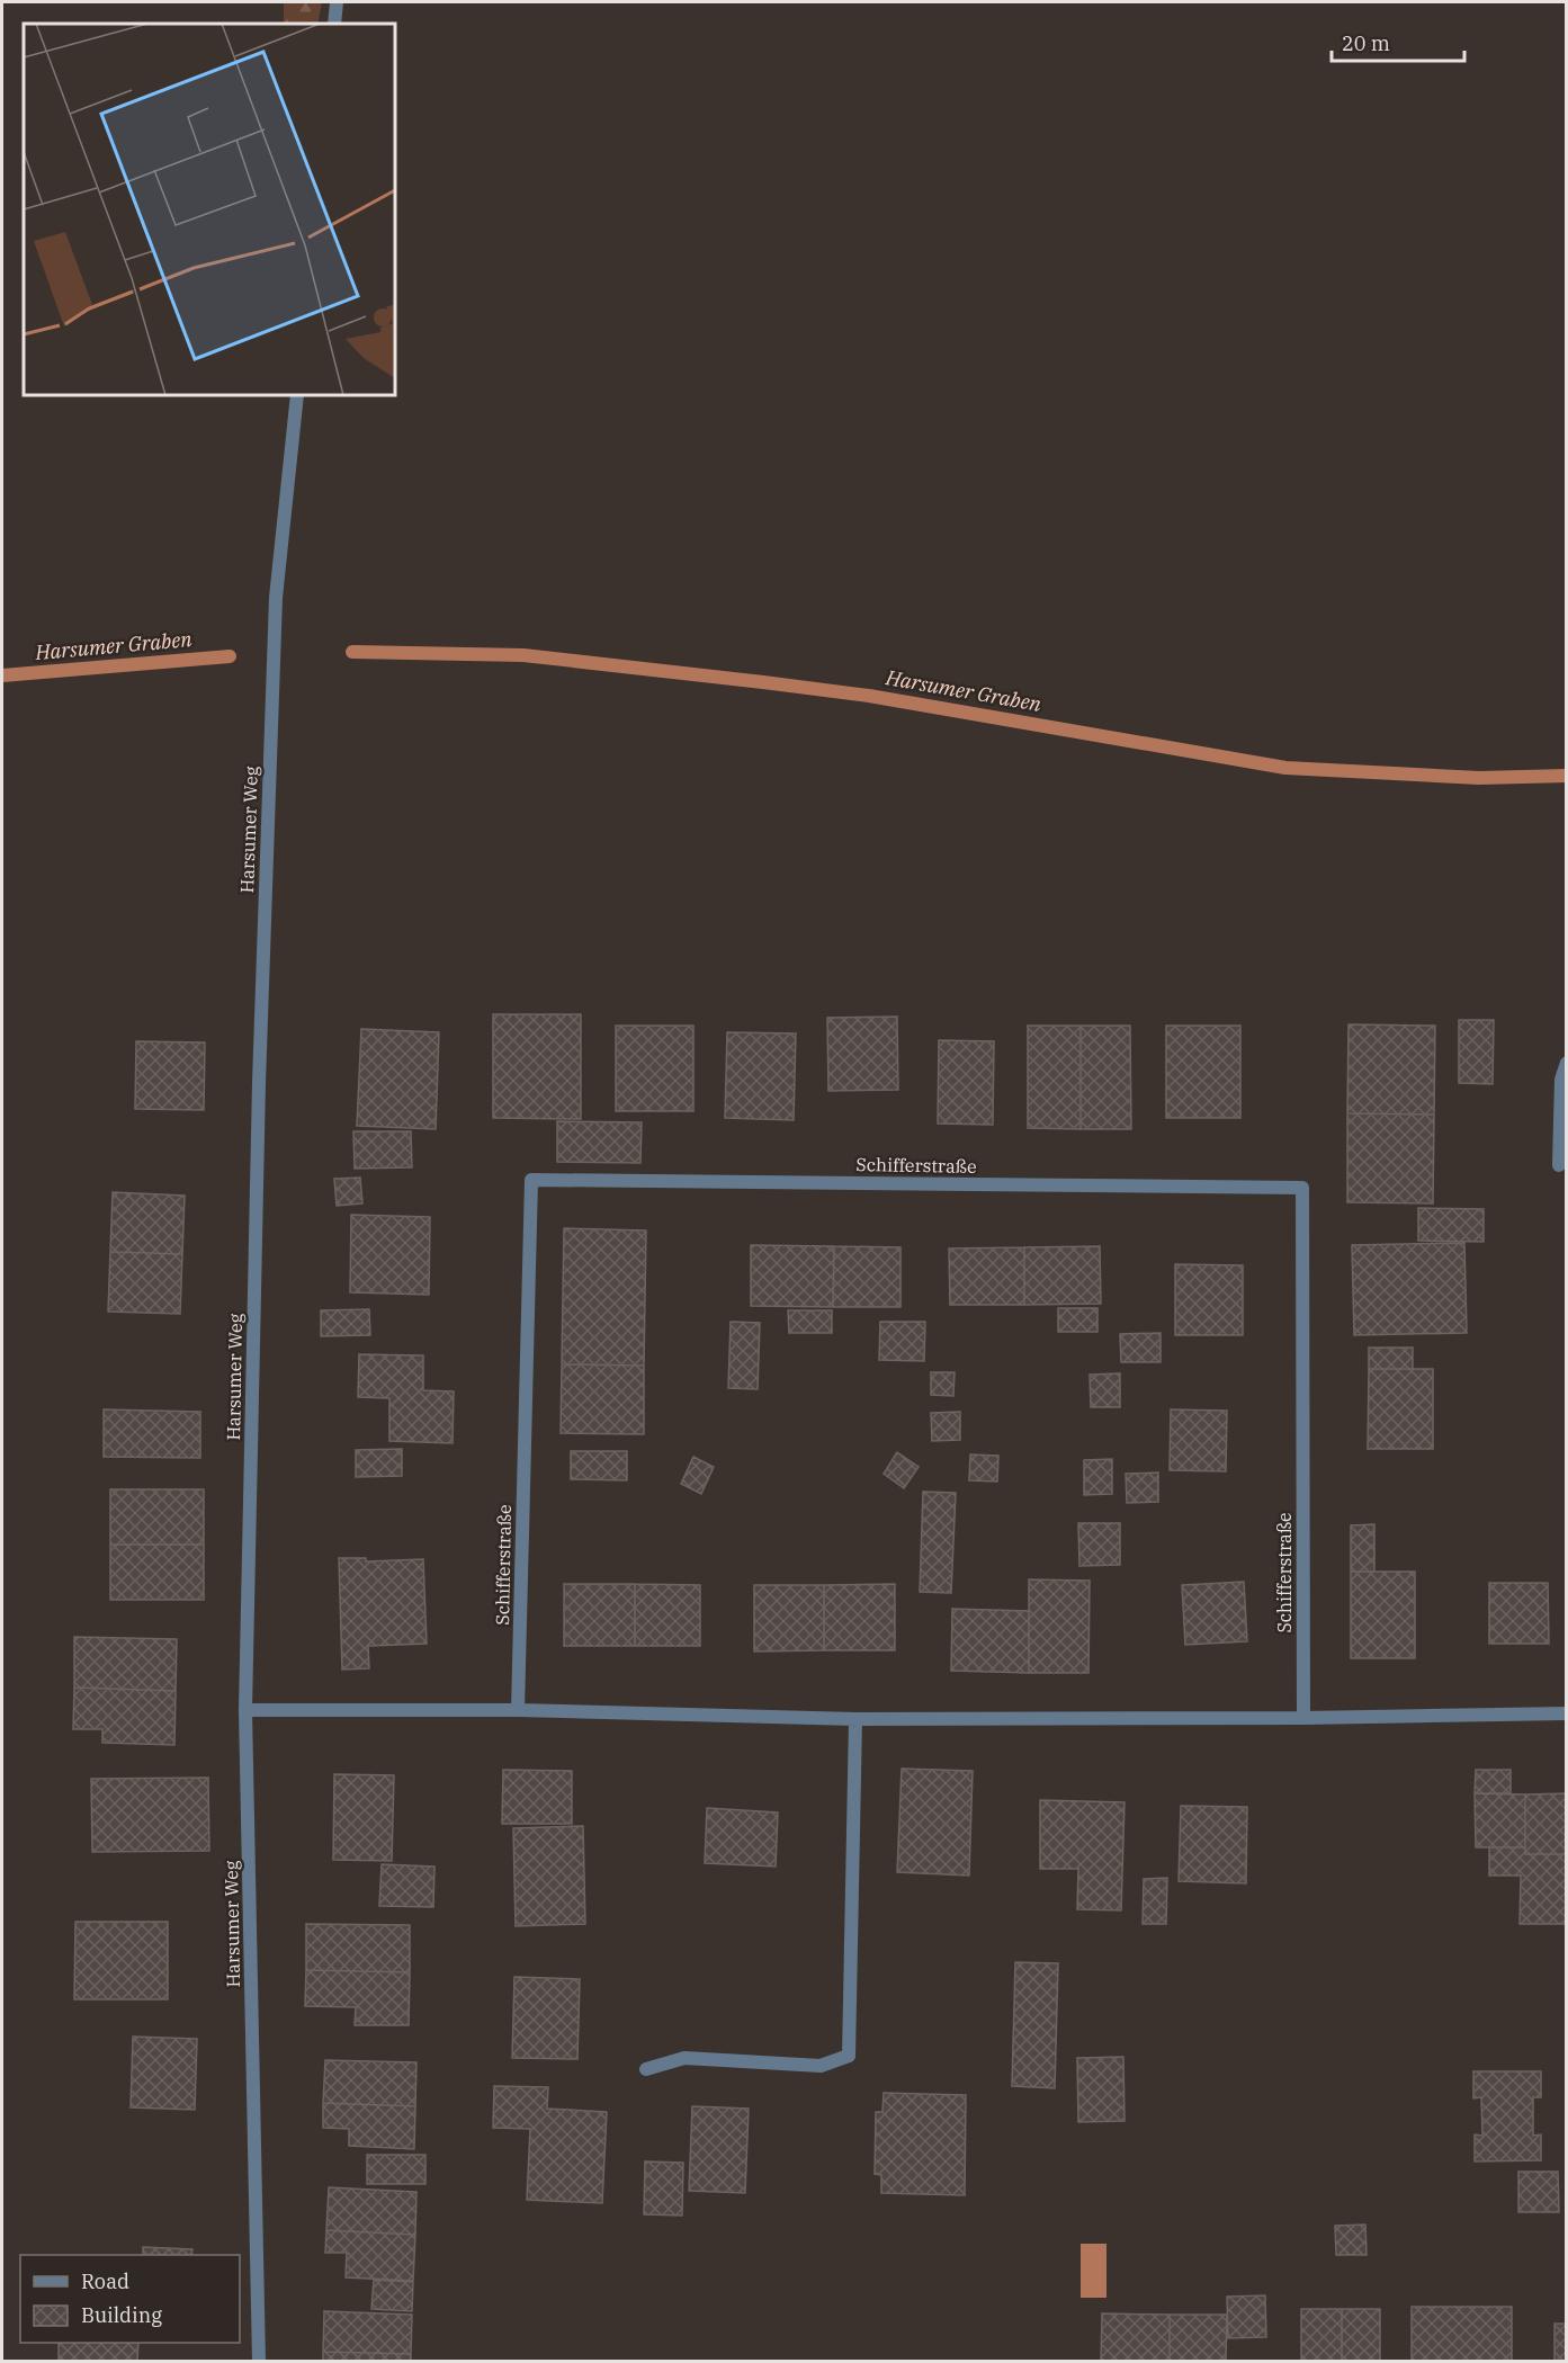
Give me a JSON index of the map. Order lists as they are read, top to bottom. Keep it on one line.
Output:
{"streets":{"street":["Harsumer Weg","Schifferstraße"]},"water":["Harsumer Graben"],"legend":["Road","Building"],"scale_bar":"20 m"}
